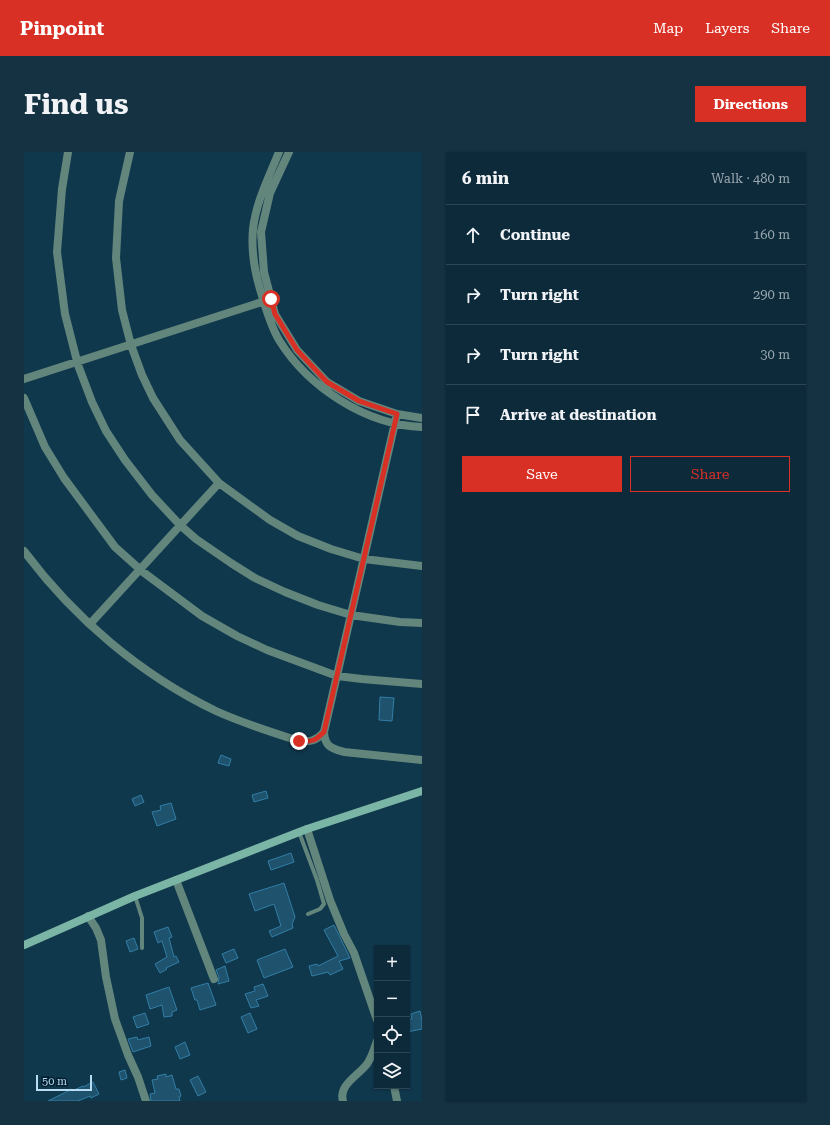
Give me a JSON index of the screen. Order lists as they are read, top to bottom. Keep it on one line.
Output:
{"scale_bar":"50 m","page":{"header":"Pinpoint","nav":["Map","Layers","Share"],"buttons":["Directions",["Save","Share"]],"title":"Find us","heading":["6 min","Walk · 480 m"],"list":[["Continue","160 m"],["Turn right","290 m"],["Turn right","30 m"],"Arrive at destination"],"map_buttons":["+","−"],"scale":"50 m"}}
